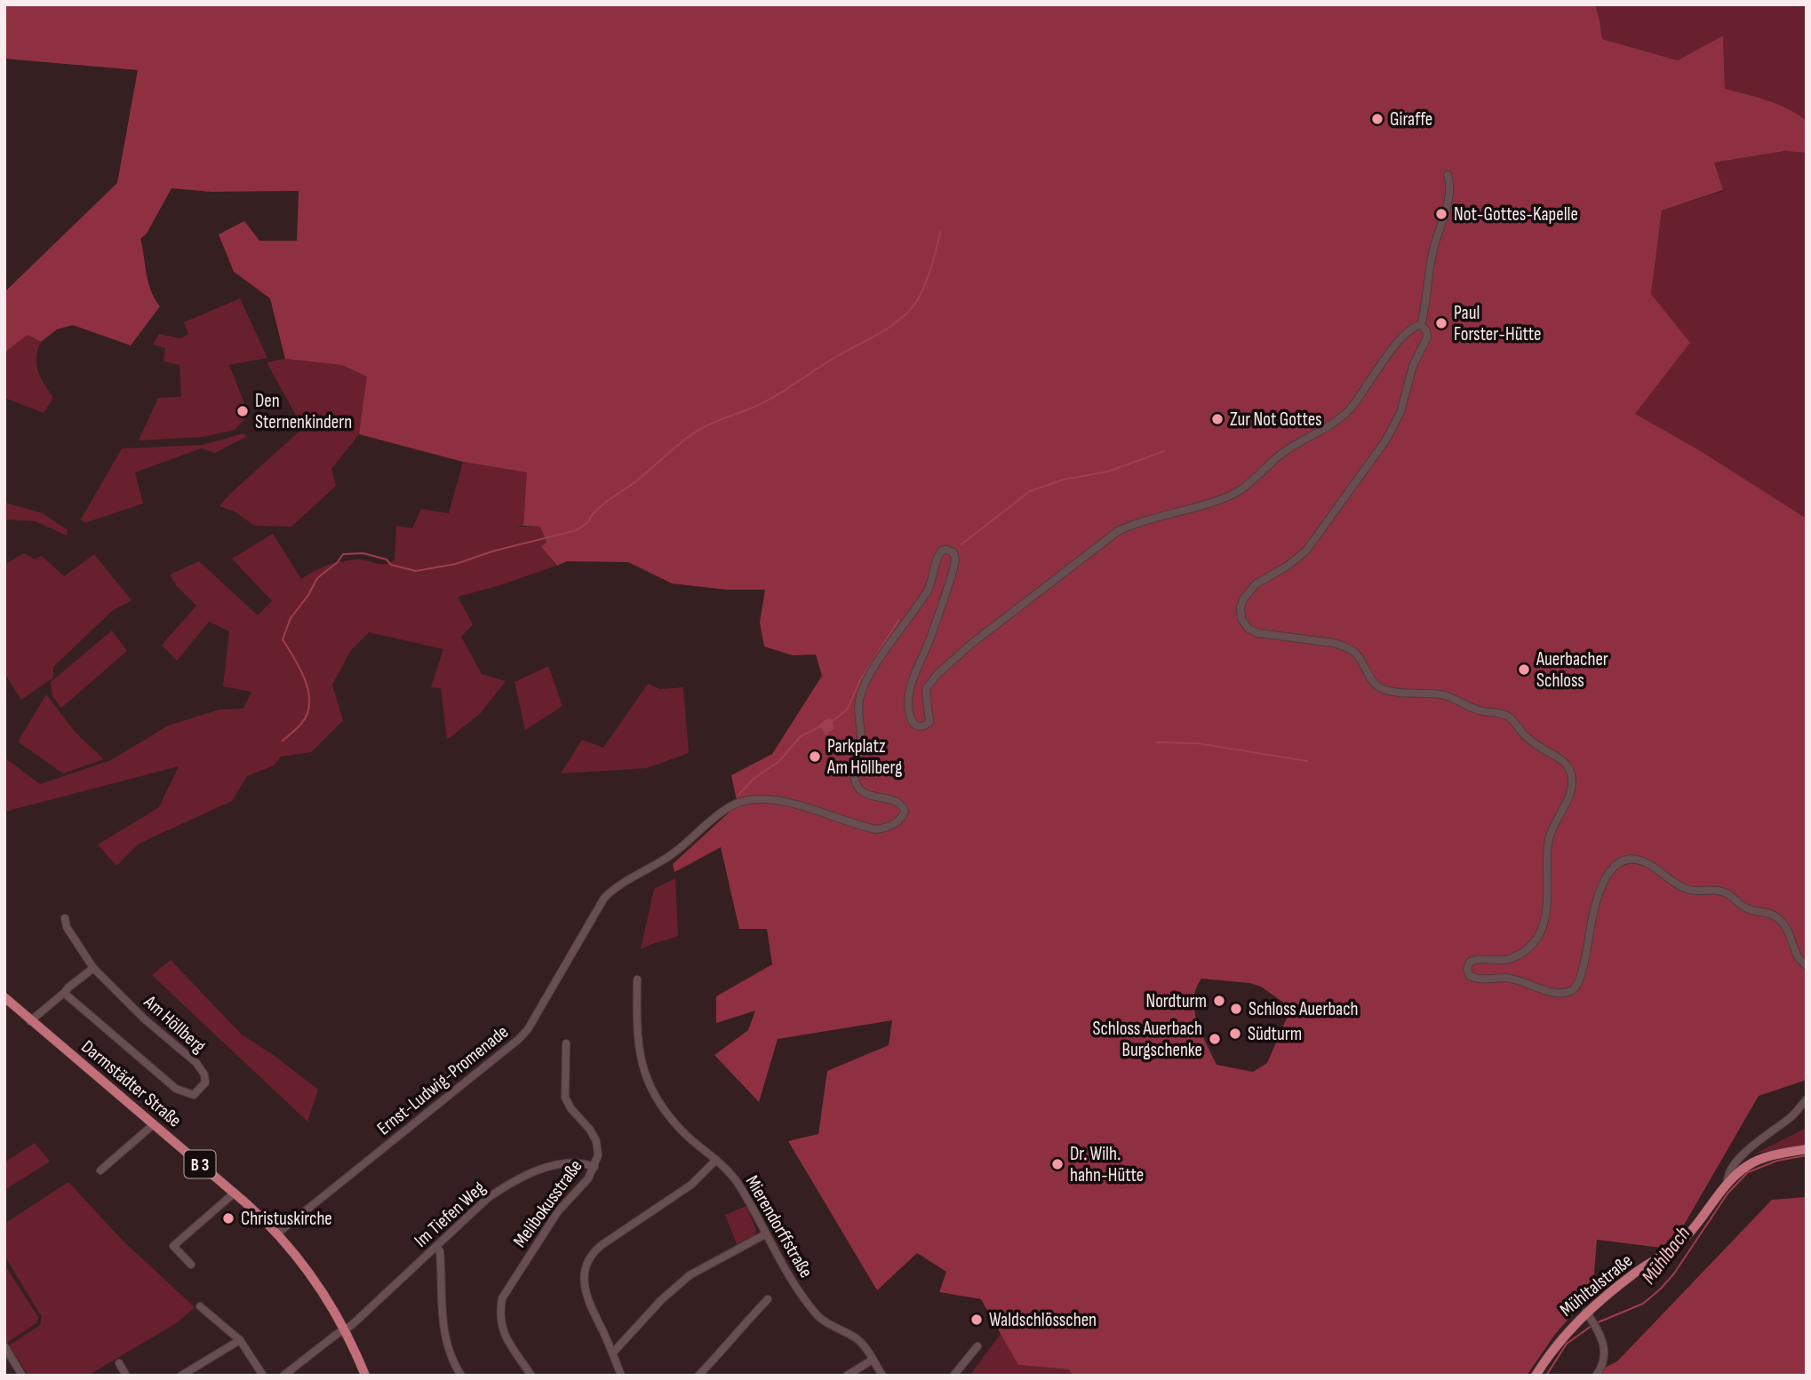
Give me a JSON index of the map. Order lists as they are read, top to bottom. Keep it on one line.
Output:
{"streets":{"main road":["Darmstädter Straße","B 3","Mühltalstraße"],"street":["Am Höllberg","Ernst-Ludwig-Promenade","Melibokusstraße","Im Tiefen Weg","Mierendorffstraße"]},"crossings":[["Ernst-Ludwig-Promenade","Darmstädter Straße"],["Darmstädter Straße","Im Tiefen Weg"],["Melibokusstraße","Im Tiefen Weg"]],"water":["Mühlbach"],"places":["Giraffe","Not-Gottes-Kapelle","Paul Forster-Hütte","Den Sternenkindern","Zur Not Gottes","Auerbacher Schloss","Parkplatz Am Höllberg","Nordturm","Schloss Auerbach","Südturm","Schloss Auerbach Burgschenke","Dr. Wilh. hahn-Hütte","Christuskirche","Waldschlösschen"]}
